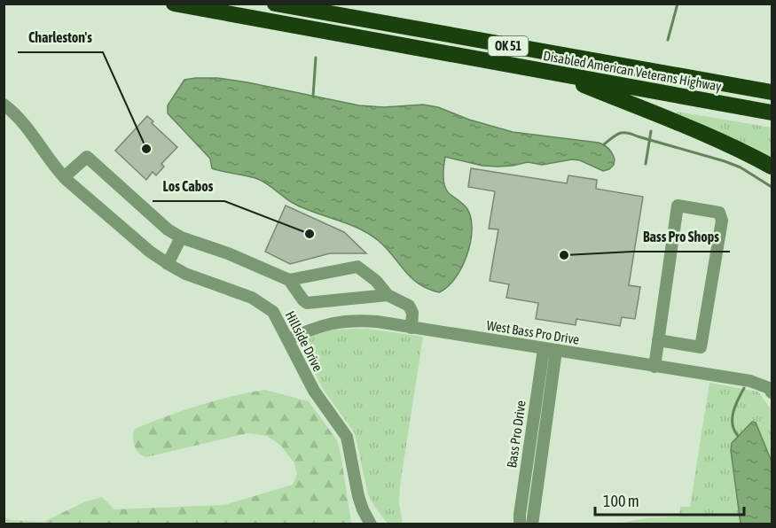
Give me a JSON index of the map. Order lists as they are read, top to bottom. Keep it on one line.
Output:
{"streets":{"highway":["OK 51","Disabled American Veterans Highway"],"street":["West Bass Pro Drive","Hillside Drive","Bass Pro Drive"]},"crossings":[["West Bass Pro Drive","Hillside Drive"],["West Bass Pro Drive","Bass Pro Drive"]],"places":["Charleston's","Los Cabos","Bass Pro Shops"],"scale_bar":"100 m"}
